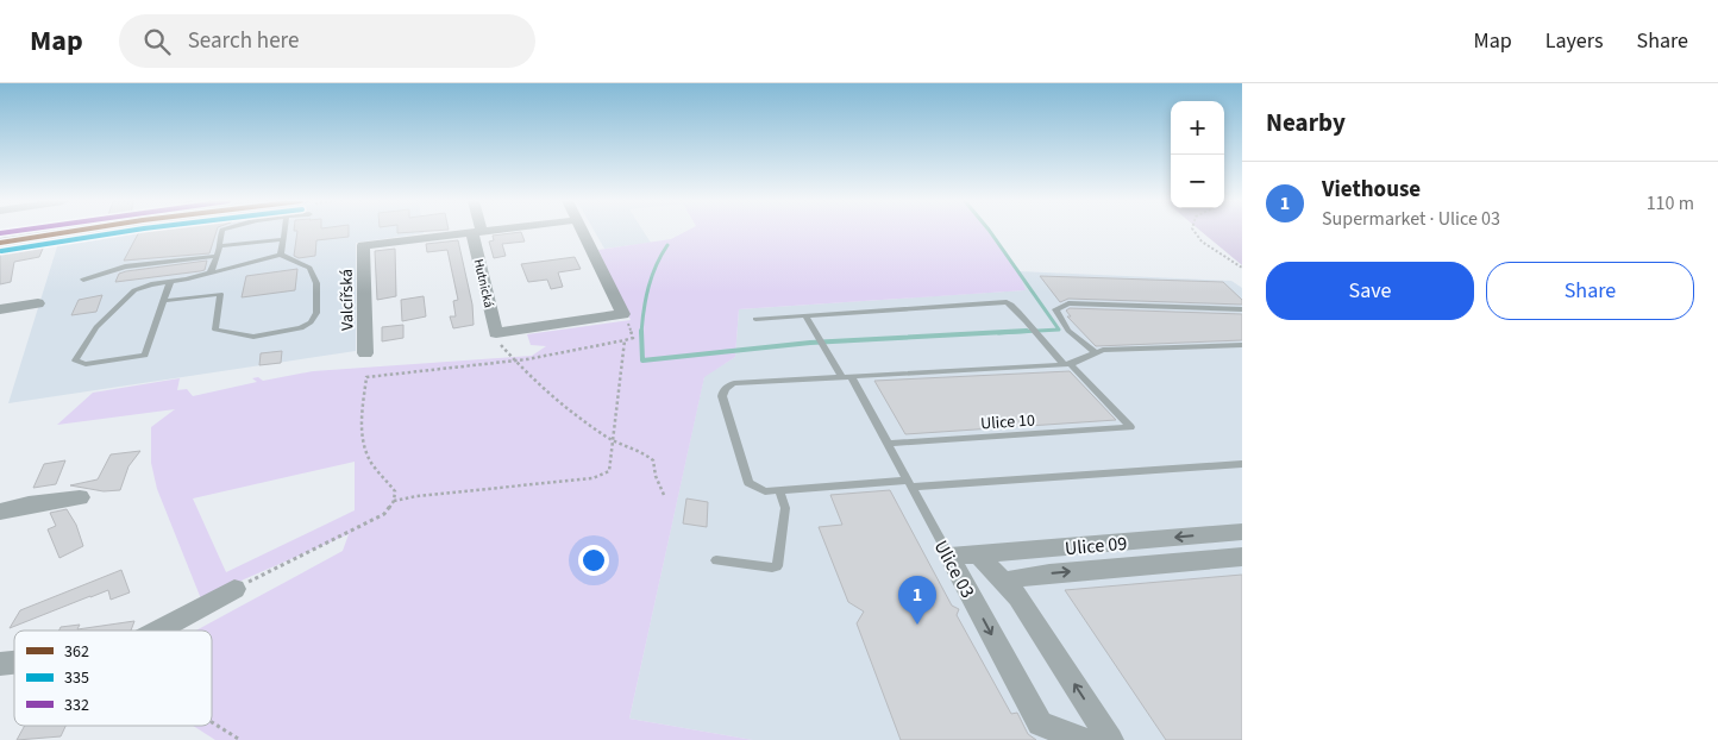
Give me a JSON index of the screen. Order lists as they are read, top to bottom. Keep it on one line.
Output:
{"streets":{"street":["Hutnická","Valcířská","Ulice 09","Ulice 03"],"lane":["Ulice 10"]},"crossings":[["Hutnická","Valcířská"],["Ulice 10","Ulice 03"],["Ulice 09","Ulice 03"]],"lines":["transit line 362","transit line 335","transit line 332"],"legend":["362","335","332"],"page":{"header":"Map","search":"Search here","nav":["Map","Layers","Share"],"heading":"Nearby","map_buttons":["+","−"],"list":[{"mark":"1","name":"Viethouse","note":"Supermarket · Ulice 03","value":"110 m"}],"buttons":["Save","Share"],"pins":"1"}}
